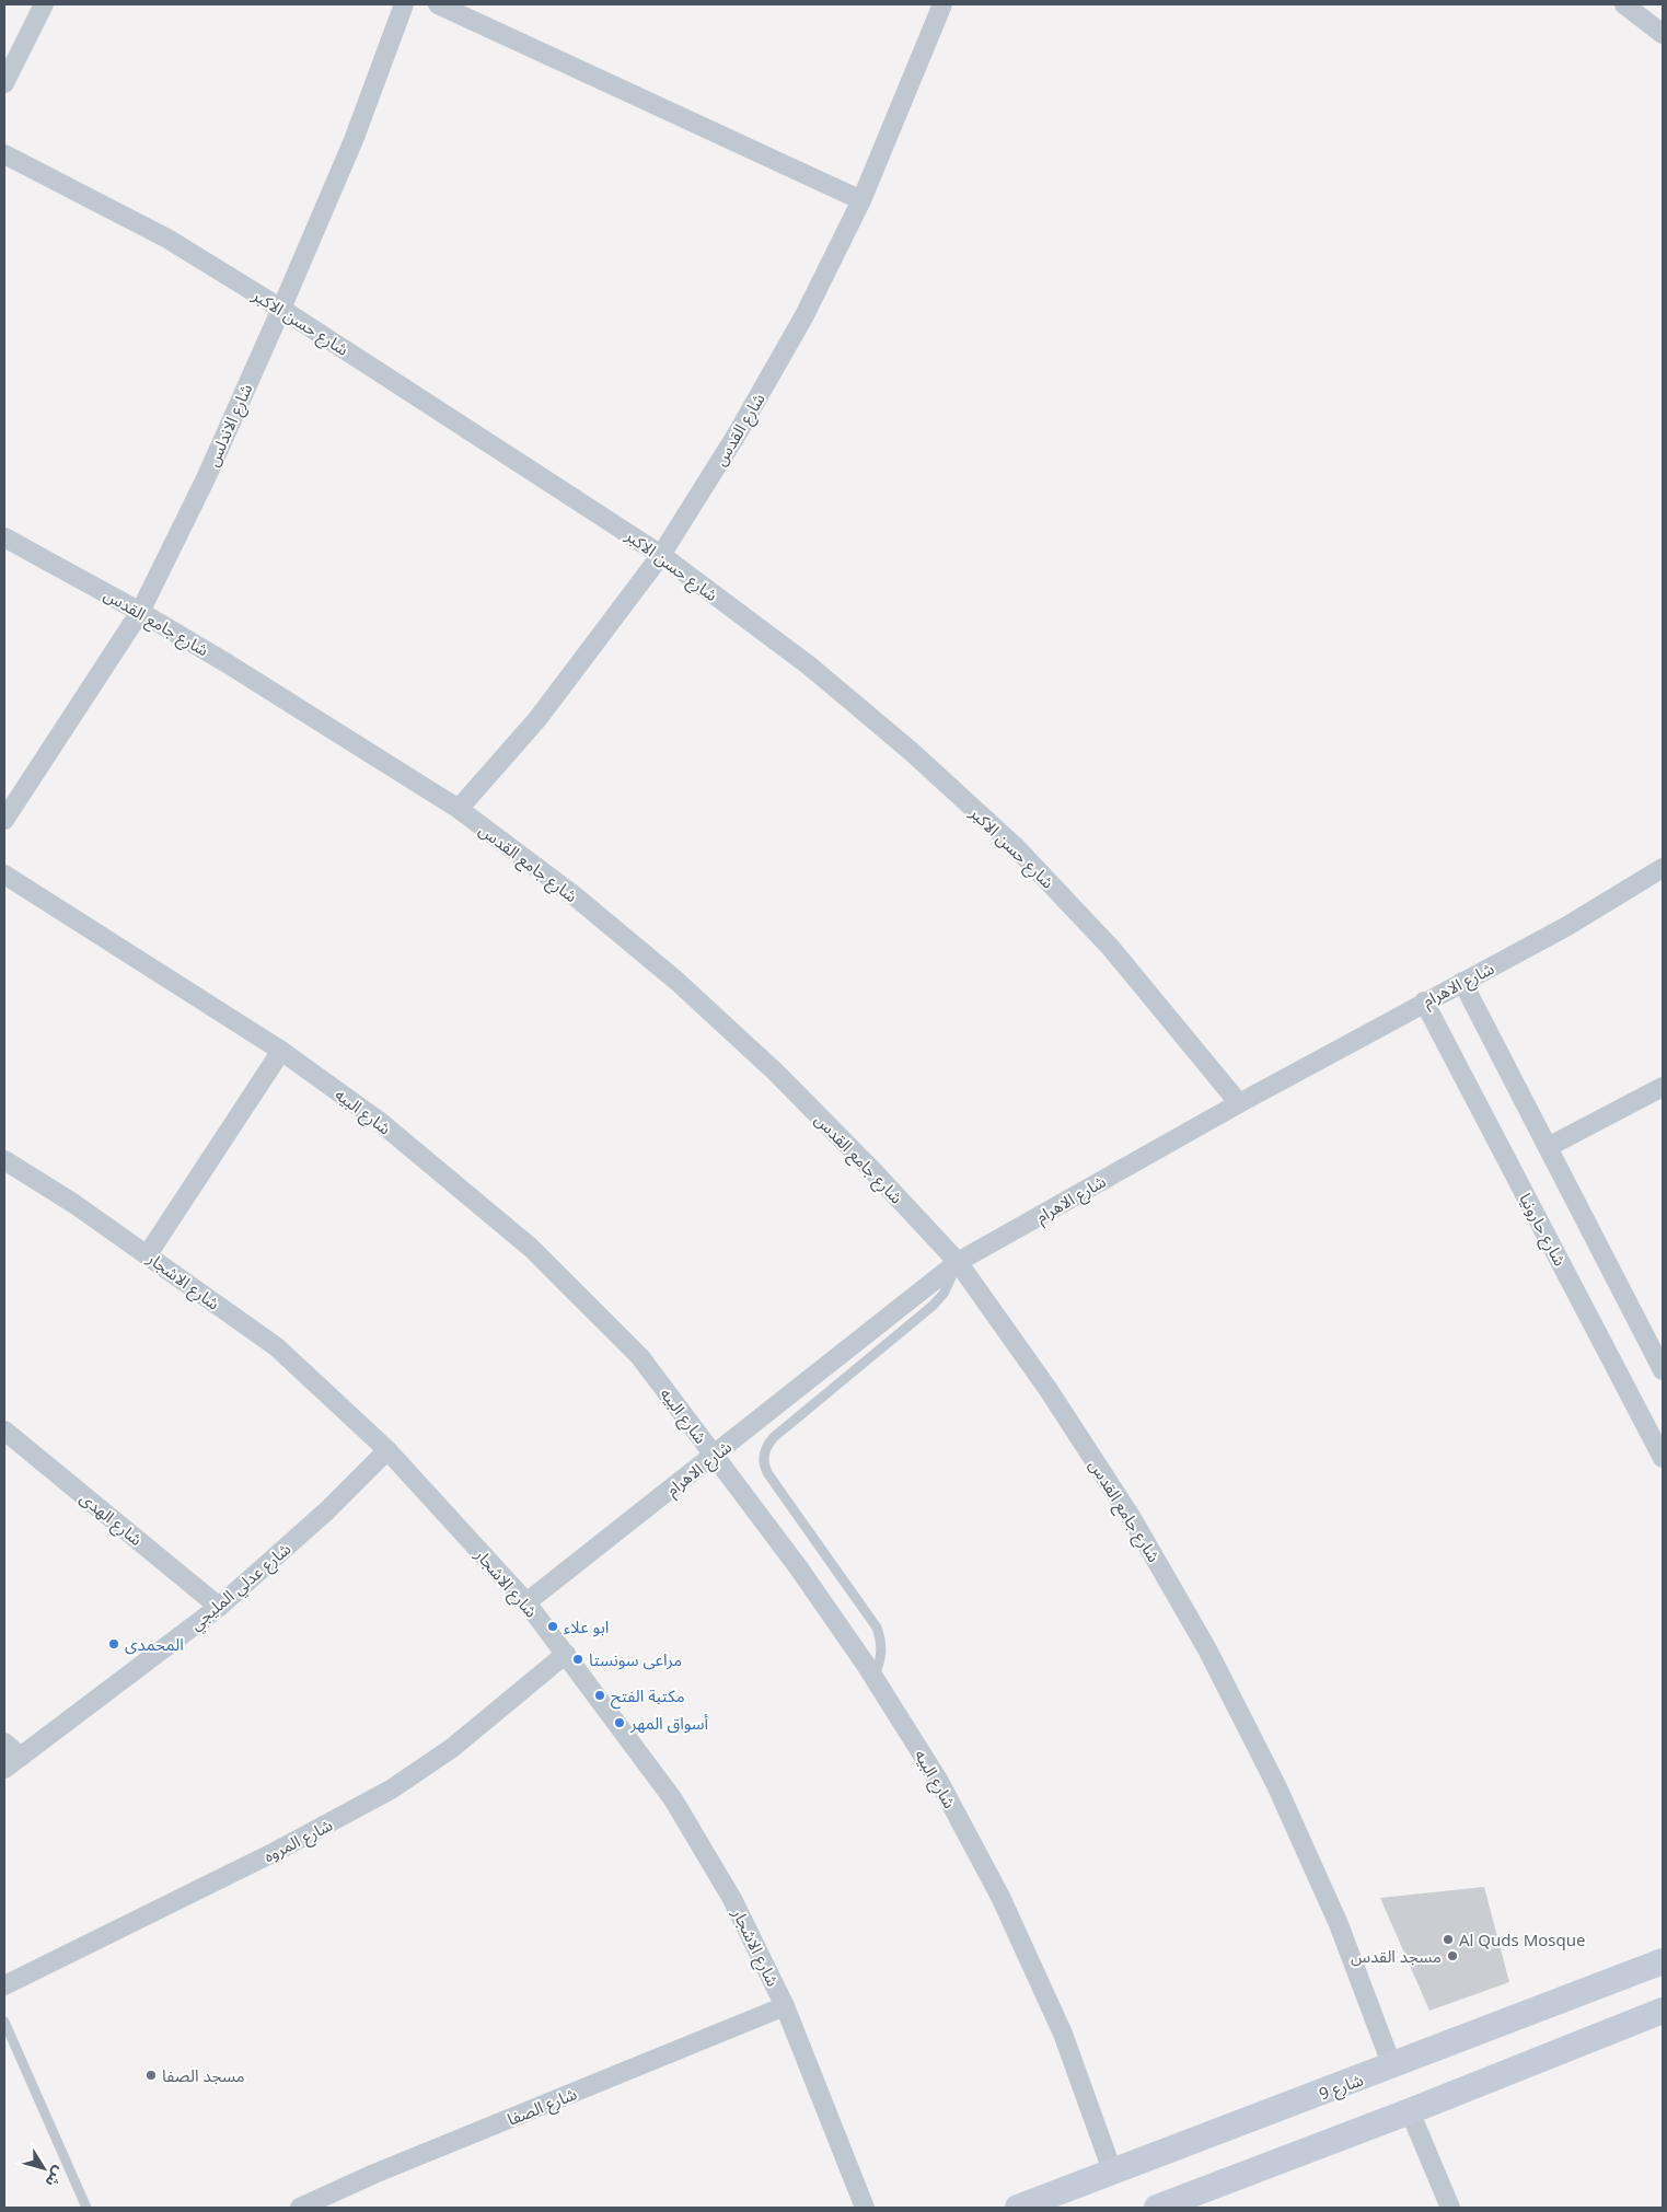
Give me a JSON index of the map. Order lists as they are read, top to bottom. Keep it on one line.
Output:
{"streets":{"main road":["شارع 9"],"street":["شارع حسن الاكبر","شارع الاندلس","شارع القدس","شارع جامع القدس","شارع الاهرام","شارع البيه","شارع حارونيا","شارع الاشجار","شارع الهدى","شارع عدلي المليجي","شارع المروه","شارع الصفا"]},"crossings":[["شارع حسن الاكبر","شارع الاندلس"],["شارع حسن الاكبر","شارع القدس"],["شارع حسن الاكبر","شارع الاهرام"],["شارع الاندلس","شارع جامع القدس"],["شارع القدس","شارع جامع القدس"],["شارع جامع القدس","شارع الاهرام"],["شارع جامع القدس","شارع 9"],["شارع الاهرام","شارع البيه"],["شارع الاهرام","شارع حارونيا"],["شارع الاهرام","شارع الاشجار"],["شارع البيه","شارع 9"],["شارع الاشجار","شارع عدلي المليجي"],["شارع الاشجار","شارع المروه"],["شارع الاشجار","شارع الصفا"],["شارع الهدى","شارع عدلي المليجي"]],"places":["ابو علاء","المحمدى","مراعى سونستا","مكتبة الفتح","أسواق المهر","Al Quds Mosque","مسجد القدس","مسجد الصفا"],"north":"bottom right"}
